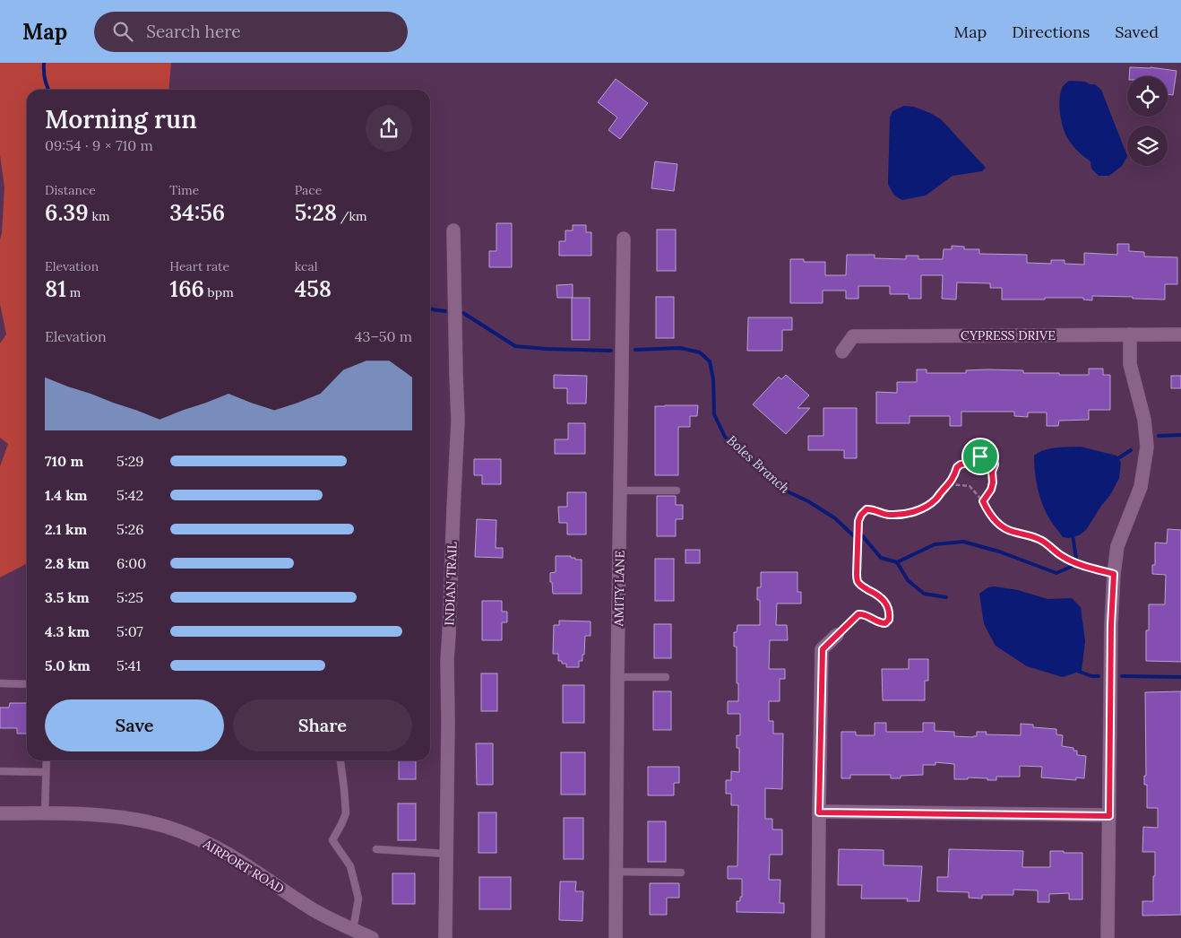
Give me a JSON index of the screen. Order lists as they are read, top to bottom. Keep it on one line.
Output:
{"streets":{"street":["CYPRESS DRIVE","INDIAN TRAIL","AMITY LANE","AIRPORT ROAD"]},"water":["Boles Branch"],"page":{"header":"Map","search":"Search here","nav":["Map","Directions","Saved"],"heading":["Morning run","09:54 · 9 × 710 m"],"stats":[["Distance","6.39 km"],["Time","34:56"],["Pace","5:28 /km"],["Elevation","81 m"],["Heart rate","166 bpm"],["kcal","458"]],"chart":["Elevation","43–50 m"],"list":[{"name":"710 m","note":"5:29"},{"name":"1.4 km","note":"5:42"},{"name":"2.1 km","note":"5:26"},{"name":"2.8 km","note":"6:00"},{"name":"3.5 km","note":"5:25"},{"name":"4.3 km","note":"5:07"},{"name":"5.0 km","note":"5:41"}],"buttons":["Save","Share"]}}
